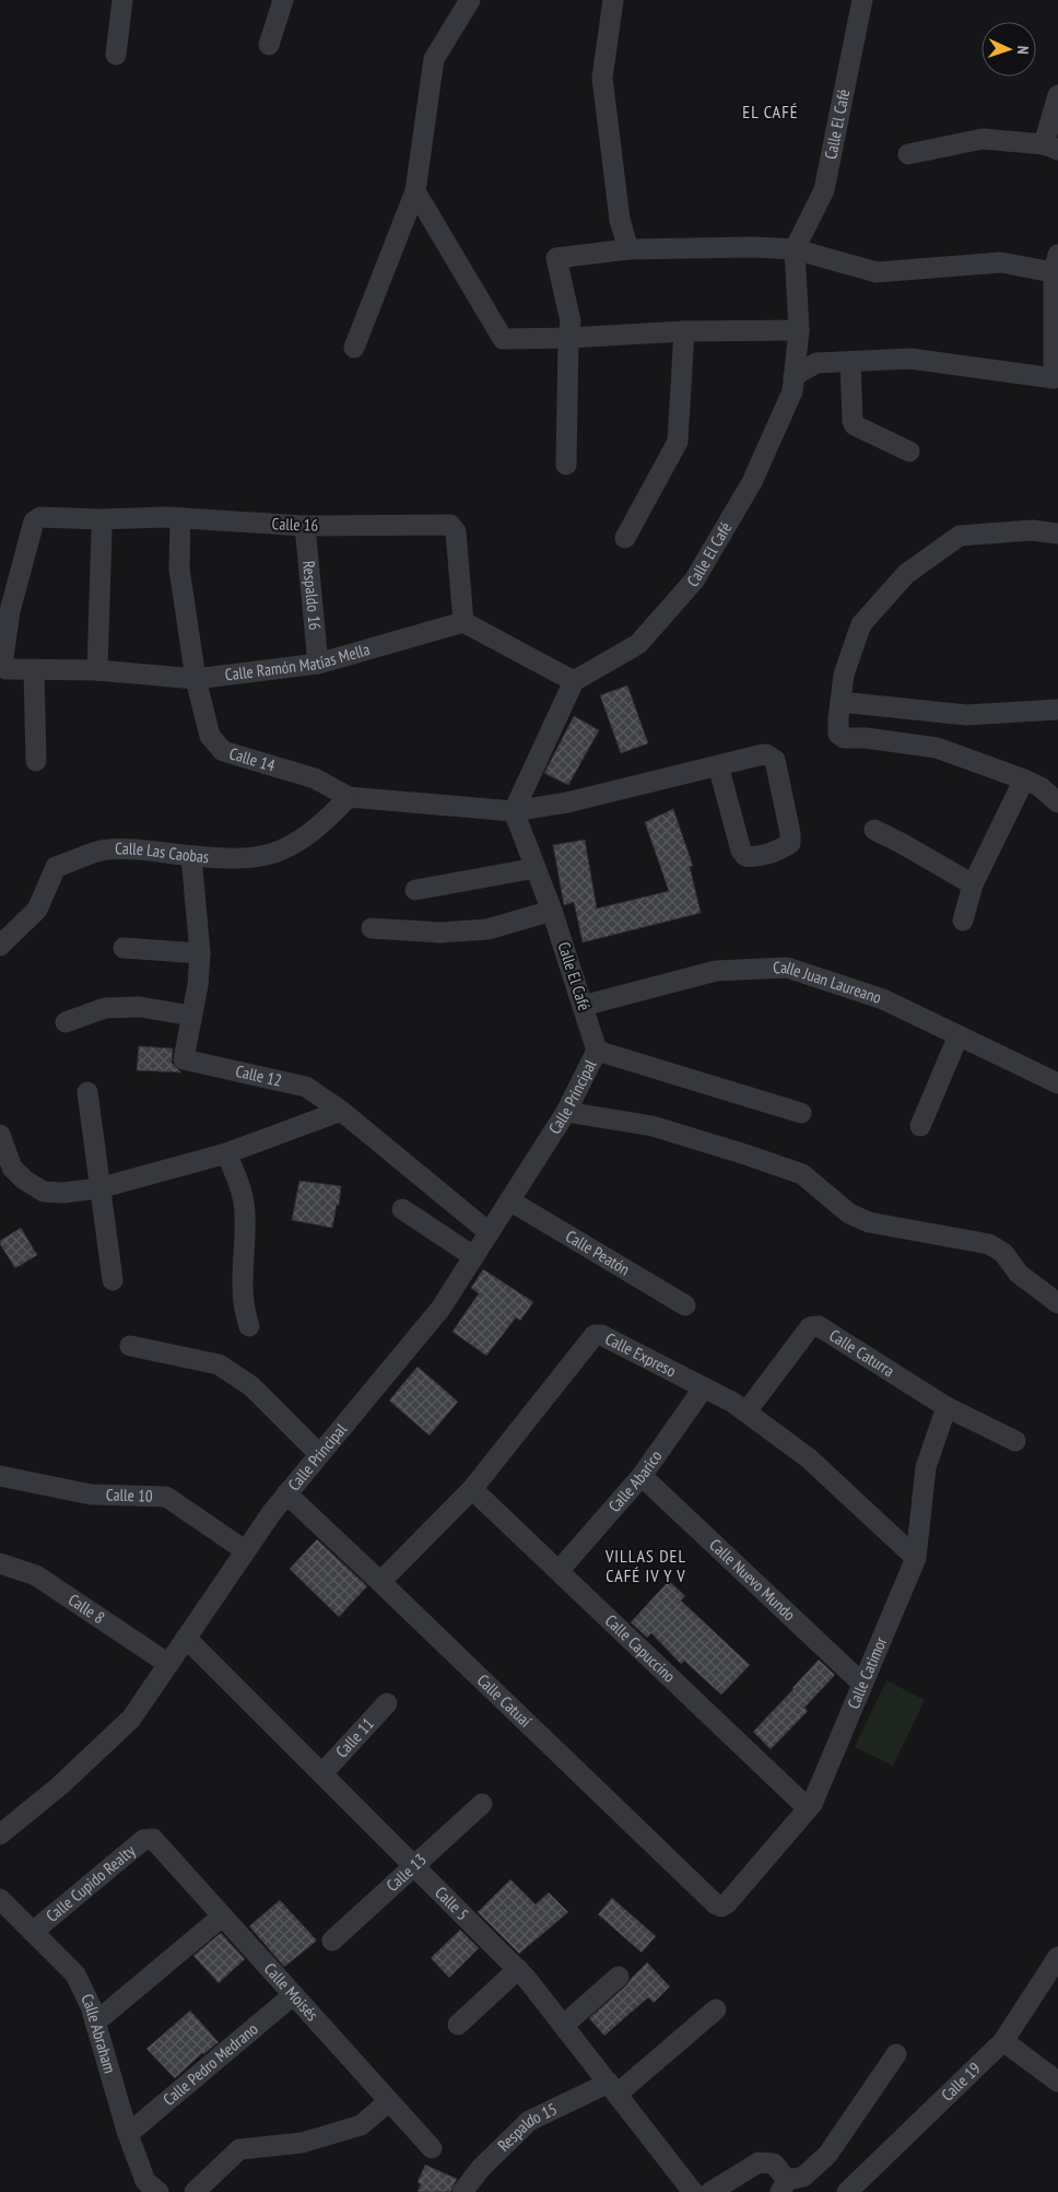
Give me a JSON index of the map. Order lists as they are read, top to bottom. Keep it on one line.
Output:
{"streets":{"street":["Calle El Café","Calle 16","Respaldo 16","Calle Ramón Matías Mella","Calle 14","Calle Las Caobas","Calle Juan Laureano","Calle 12","Calle Principal","Calle Peatón","Calle Caturra","Calle Expreso","Calle Abarico","Calle 10","Calle Nuevo Mundo","Calle 8","Calle Capuccino","Calle Catimor","Calle Catuaí","Calle 11","Calle 13","Calle Cupido Realty","Calle 5","Calle Moisés","Calle Abraham","Calle Pedro Medrano","Calle 19","Respaldo 15"]},"crossings":[["Calle El Café","Calle 14"],["Calle El Café","Calle Juan Laureano"],["Calle El Café","Calle Principal"],["Calle 16","Respaldo 16"],["Calle 16","Calle Ramón Matías Mella"],["Calle 16","Calle 14"],["Respaldo 16","Calle Ramón Matías Mella"],["Calle Ramón Matías Mella","Calle 14"],["Calle 14","Calle Las Caobas"],["Calle Las Caobas","Calle 12"],["Calle 12","Calle Principal"],["Calle Principal","Calle Peatón"],["Calle Principal","Calle 10"],["Calle Principal","Calle 8"],["Calle Principal","Calle Catuaí"],["Calle Principal","Calle 5"],["Calle Caturra","Calle Expreso"],["Calle Caturra","Calle Catimor"],["Calle Expreso","Calle Abarico"],["Calle Expreso","Calle Capuccino"],["Calle Expreso","Calle Catimor"],["Calle Expreso","Calle Catuaí"],["Calle Abarico","Calle Nuevo Mundo"],["Calle Abarico","Calle Capuccino"],["Calle Nuevo Mundo","Calle Catimor"],["Calle Capuccino","Calle Catimor"],["Calle Catimor","Calle Catuaí"],["Calle 11","Calle 5"],["Calle 13","Calle 5"],["Calle Cupido Realty","Calle Moisés"],["Calle Cupido Realty","Calle Abraham"],["Calle 5","Respaldo 15"],["Calle Moisés","Calle Pedro Medrano"],["Calle Abraham","Calle Pedro Medrano"]],"districts":["EL CAFÉ","VILLAS DEL CAFÉ IV Y V"],"north":"right"}
